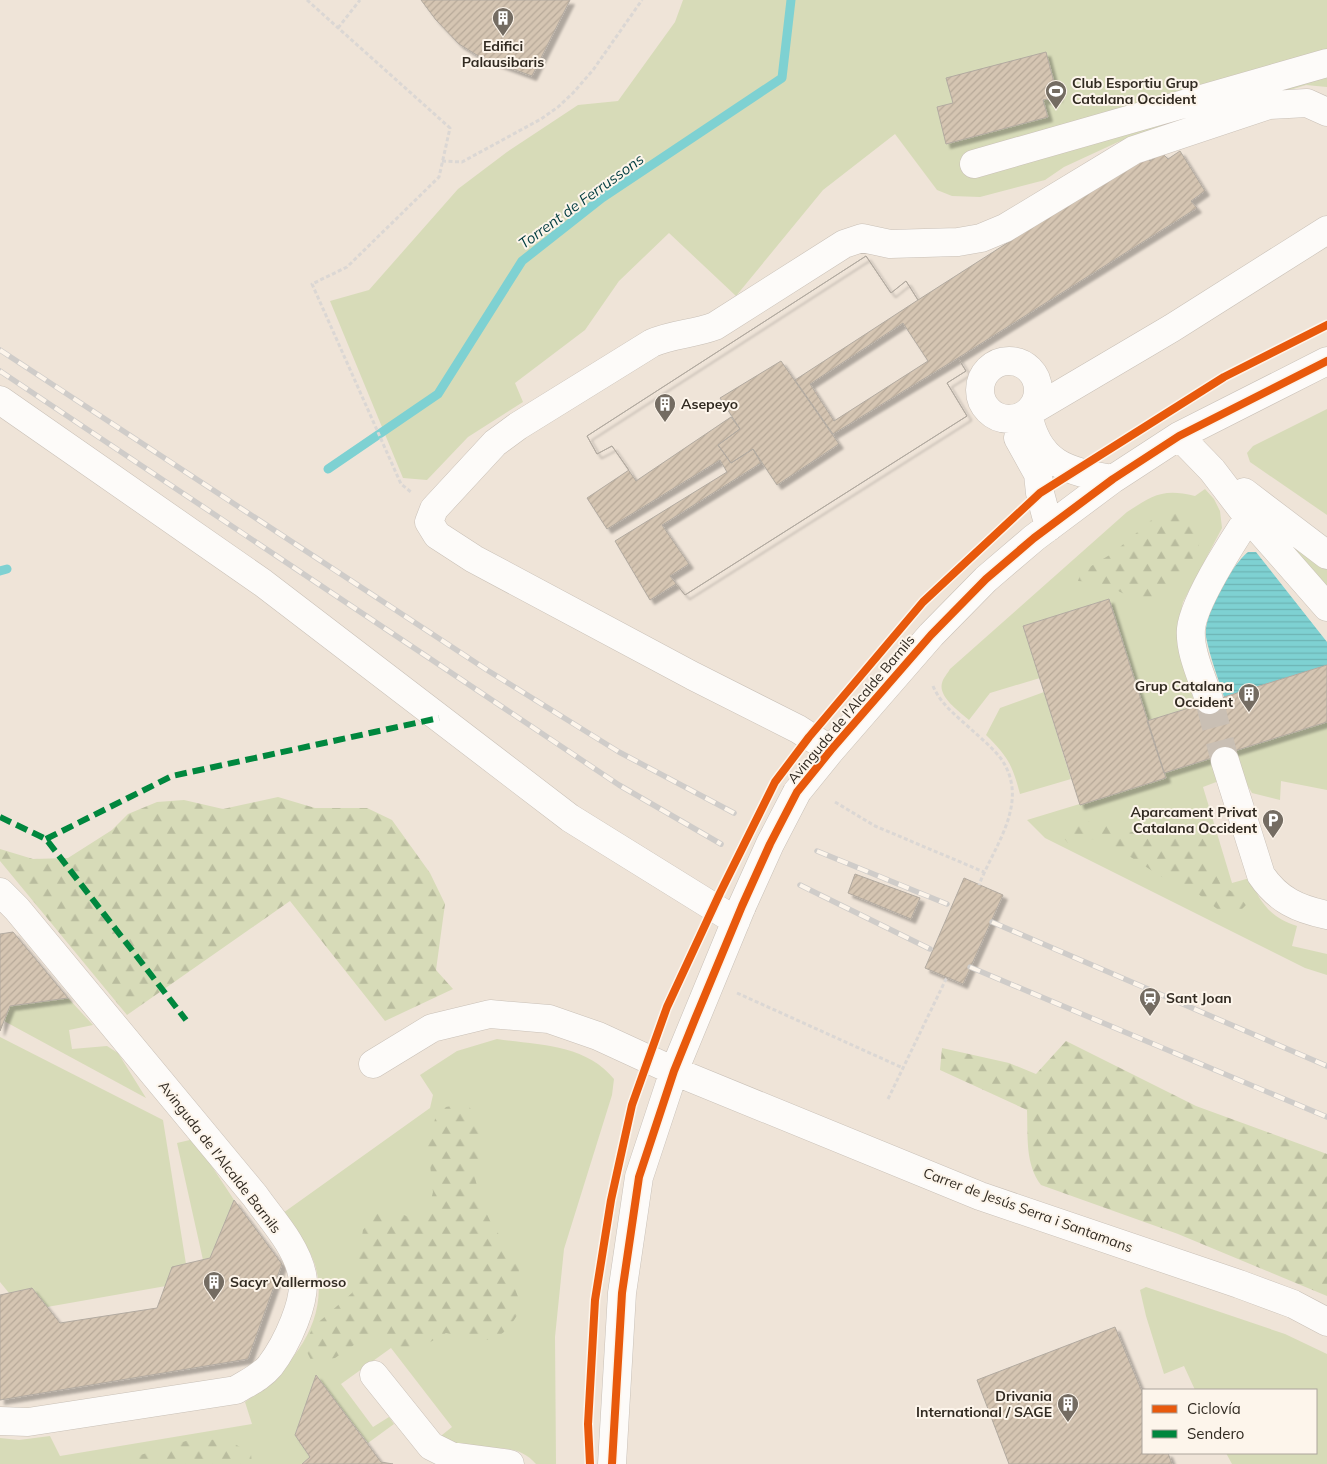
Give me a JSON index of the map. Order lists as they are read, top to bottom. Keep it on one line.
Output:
{"streets":{"street":["Avinguda de l'Alcalde Barnils","Carrer de Jesús Serra i Santamans"]},"crossings":[["Avinguda de l'Alcalde Barnils","Carrer de Jesús Serra i Santamans"]],"water":["Torrent de Ferrussons"],"places":{"building":["Edifici Palausibaris","Asepeyo","Grup Catalana Occident","Sacyr Vallermoso","Drivania International / SAGE"],"sports":["Club Esportiu Grup Catalana Occident"],"parking":["Aparcament Privat Catalana Occident"],"station":["Sant Joan"]},"legend":["Ciclovía","Sendero"]}
